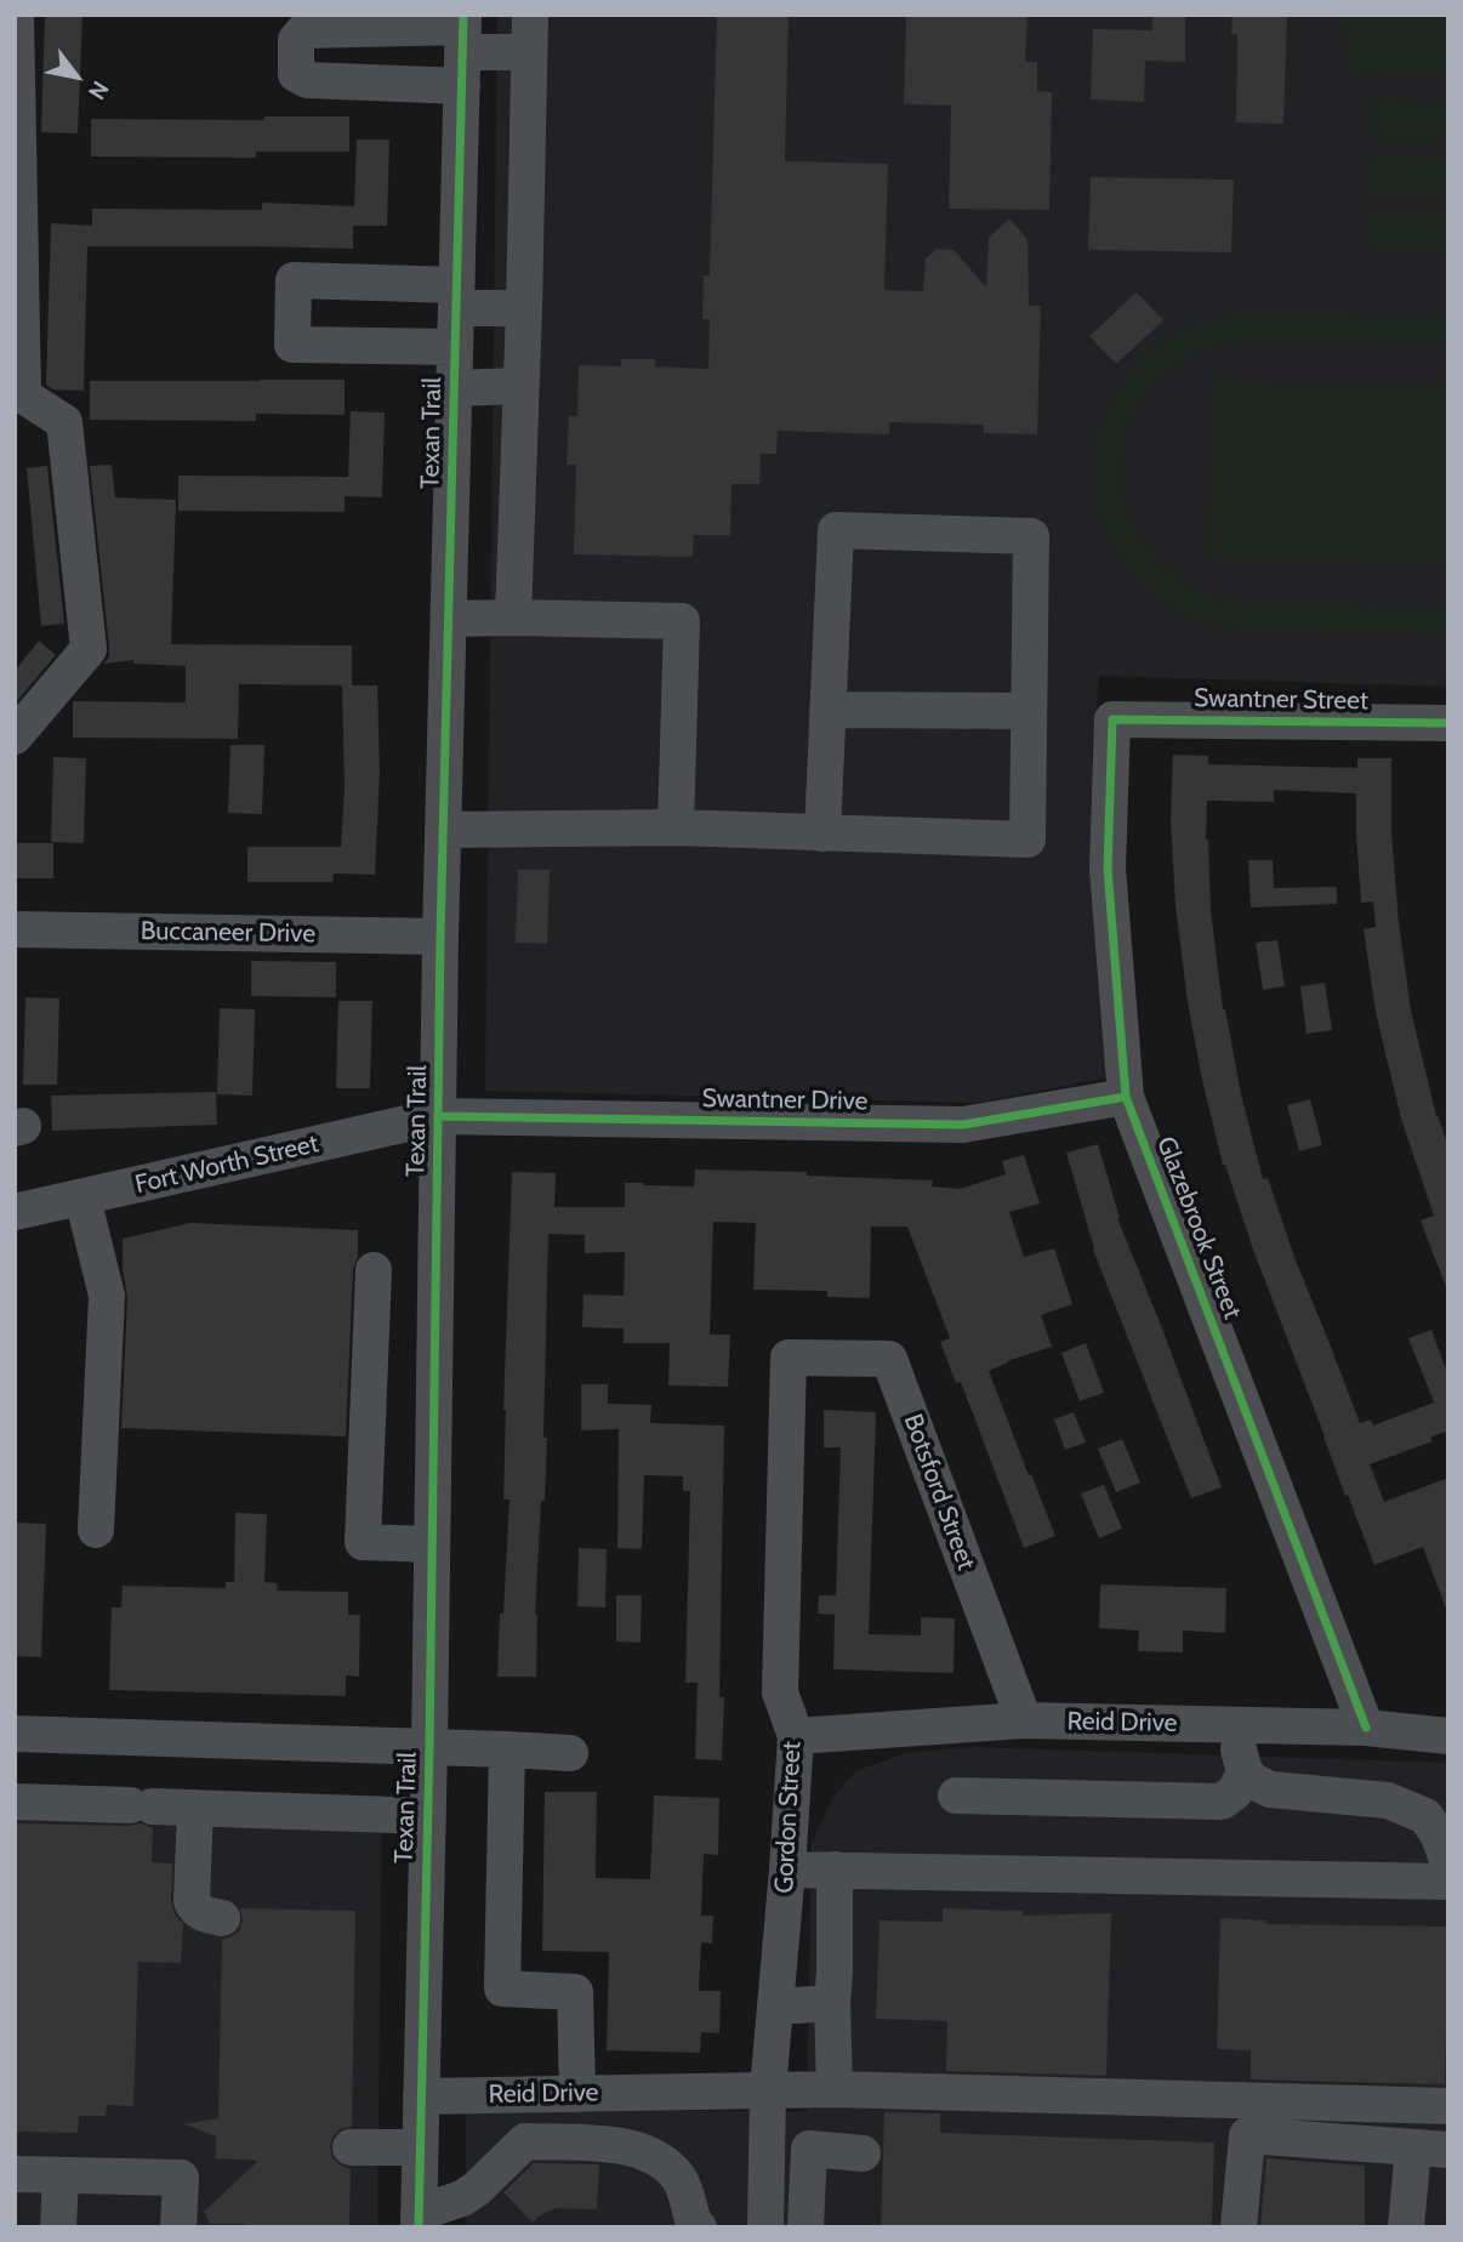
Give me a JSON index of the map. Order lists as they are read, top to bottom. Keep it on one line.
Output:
{"streets":{"street":["Texan Trail","Swantner Street","Buccaneer Drive","Swantner Drive","Fort Worth Street","Glazebrook Street","Botsford Street","Reid Drive","Gordon Street"]},"crossings":[["Texan Trail","Buccaneer Drive"],["Texan Trail","Swantner Drive"],["Texan Trail","Fort Worth Street"],["Texan Trail","Reid Drive"],["Swantner Street","Glazebrook Street"],["Swantner Drive","Fort Worth Street"],["Swantner Drive","Glazebrook Street"],["Glazebrook Street","Reid Drive"],["Botsford Street","Reid Drive"],["Botsford Street","Gordon Street"],["Reid Drive","Gordon Street"]],"north":"bottom right"}
